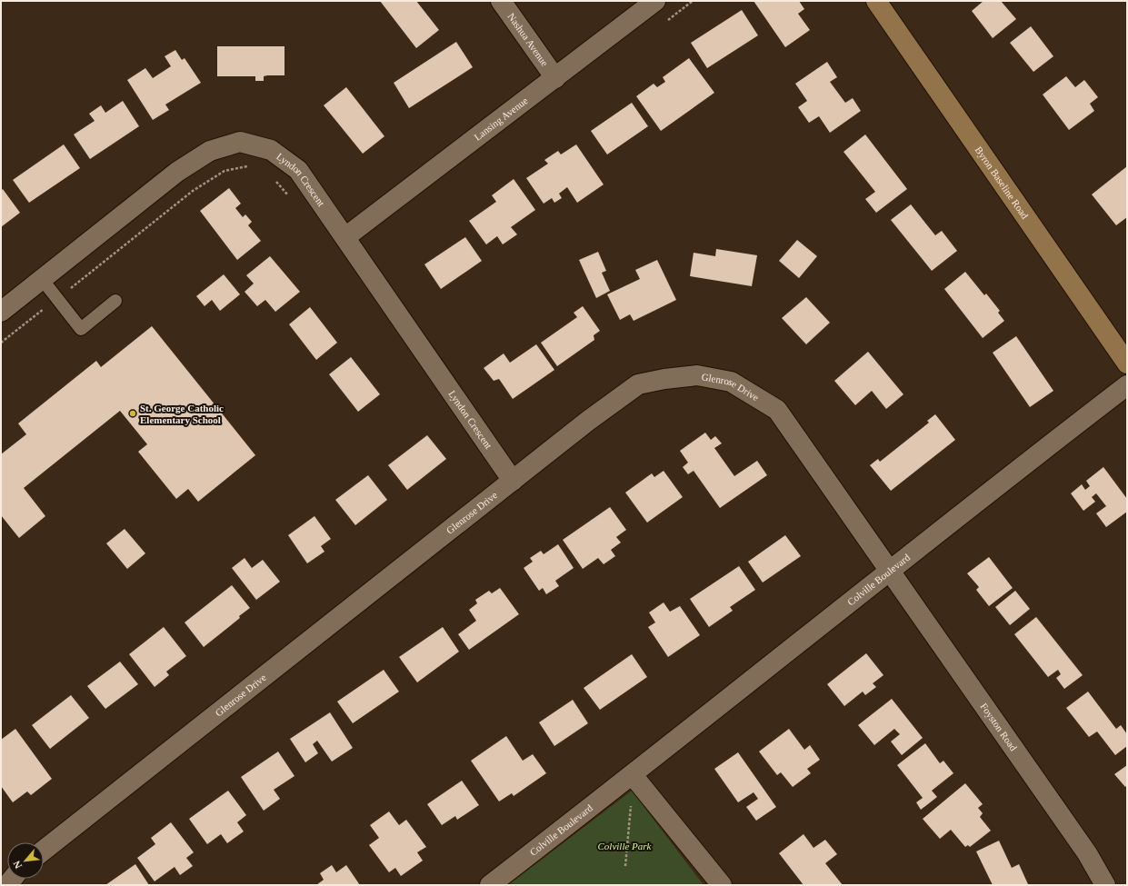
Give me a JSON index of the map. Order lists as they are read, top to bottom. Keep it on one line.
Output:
{"streets":{"main road":["Byron Baseline Road"],"street":["Nashua Avenue","Lansing Avenue","Lyndon Crescent","Glenrose Drive","Colville Boulevard","Foyston Road"]},"crossings":[["Nashua Avenue","Lansing Avenue"],["Lansing Avenue","Lyndon Crescent"],["Lyndon Crescent","Glenrose Drive"],["Glenrose Drive","Colville Boulevard"],["Glenrose Drive","Foyston Road"],["Colville Boulevard","Foyston Road"]],"parks":["Colville Park"],"places":["St. George Catholic Elementary School"],"north":"bottom left"}
